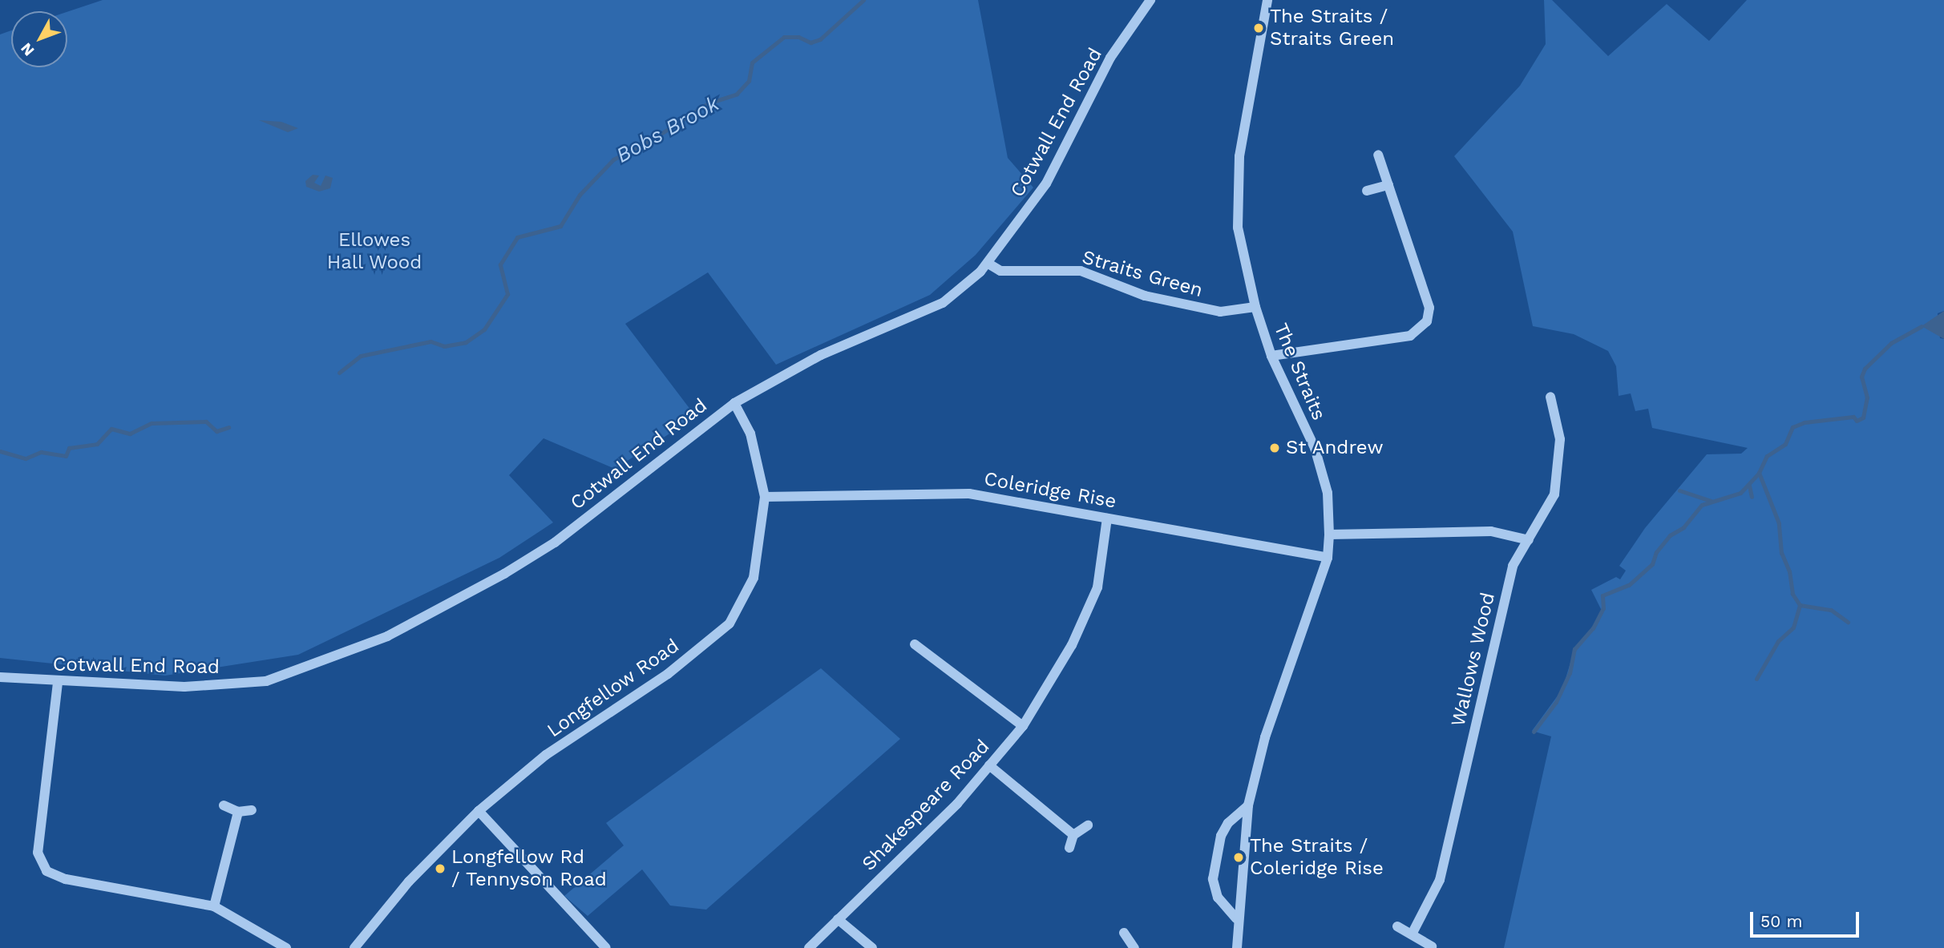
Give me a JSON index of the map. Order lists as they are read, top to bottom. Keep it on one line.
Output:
{"streets":{"street":["Cotwall End Road","Straits Green","The Straits","Coleridge Rise","Wallows Wood","Longfellow Road","Shakespeare Road"]},"crossings":[["Cotwall End Road","Straits Green"],["Cotwall End Road","Longfellow Road"],["Straits Green","The Straits"],["The Straits","Coleridge Rise"],["Coleridge Rise","Longfellow Road"],["Coleridge Rise","Shakespeare Road"]],"water":["Bobs Brook"],"parks":["Ellowes Hall Wood"],"places":["The Straits / Straits Green","St Andrew","The Straits / Coleridge Rise","Longfellow Rd / Tennyson Road"],"scale_bar":"50 m","north":"bottom left"}
